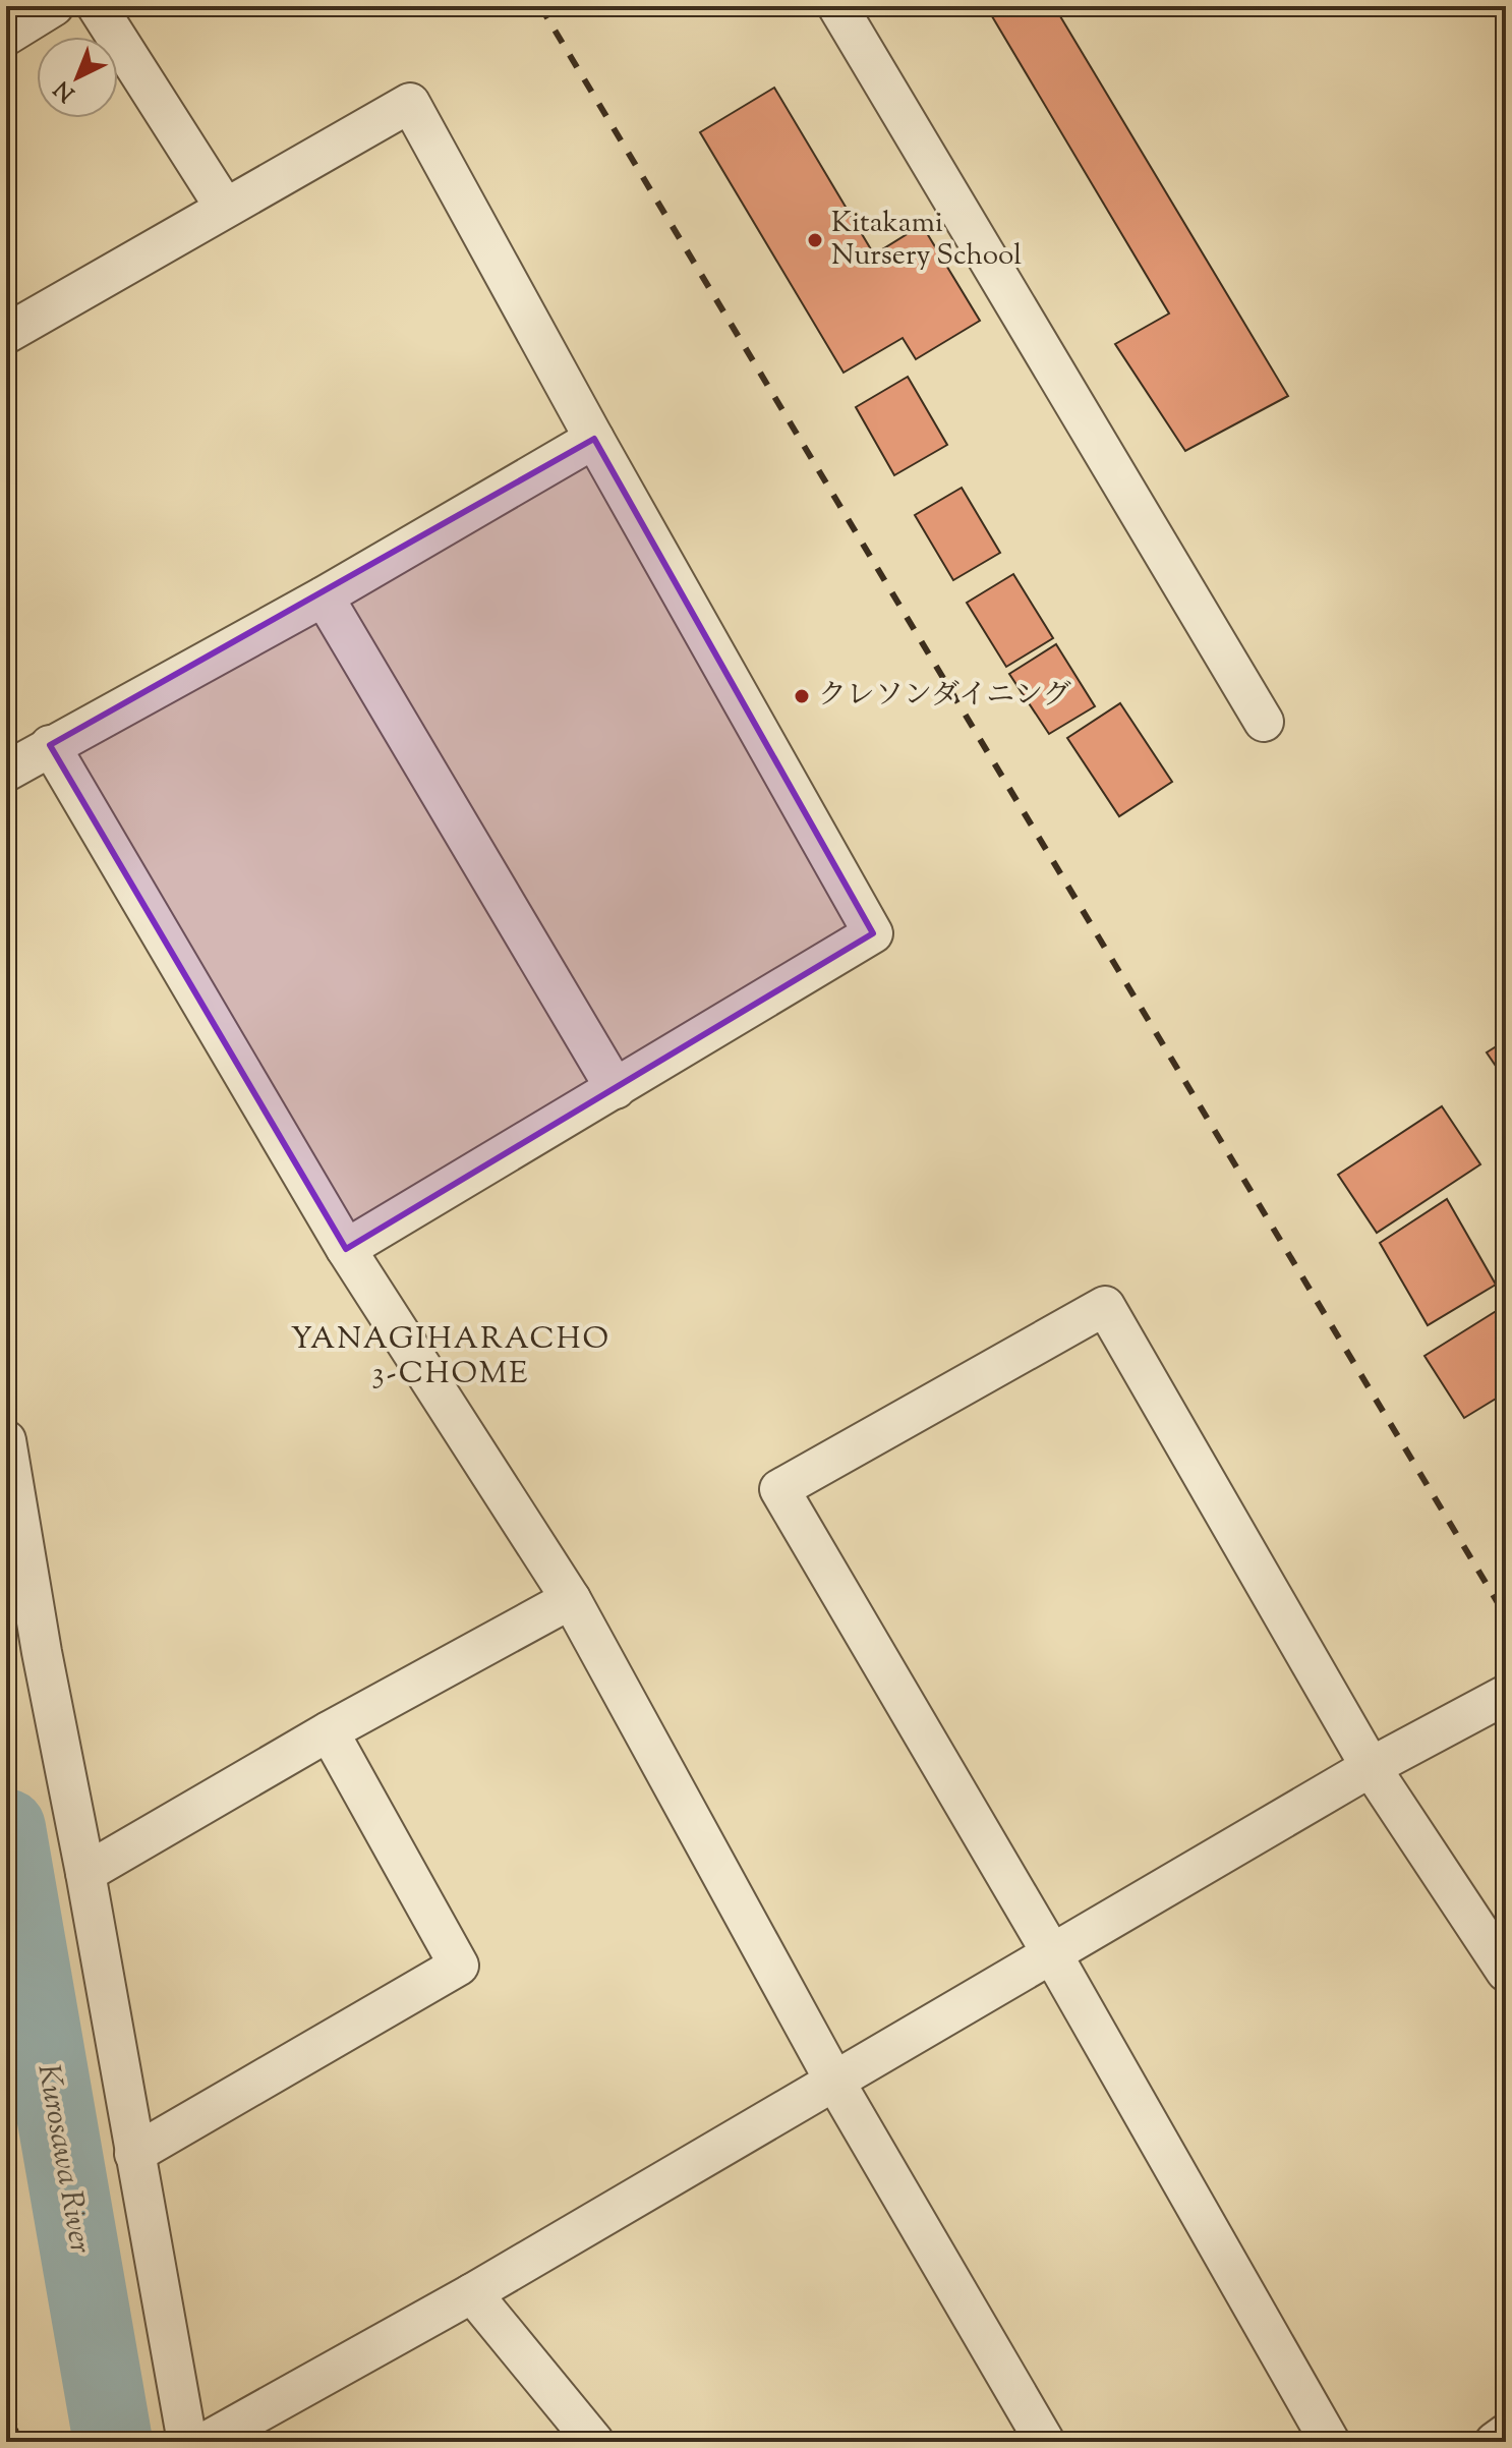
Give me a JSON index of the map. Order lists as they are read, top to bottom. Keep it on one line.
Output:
{"districts":["YANAGIHARACHO 3-CHOME"],"water":["Kurosawa River"],"places":["Kitakami Nursery School","クレソンダイニング"],"north":"bottom left"}
